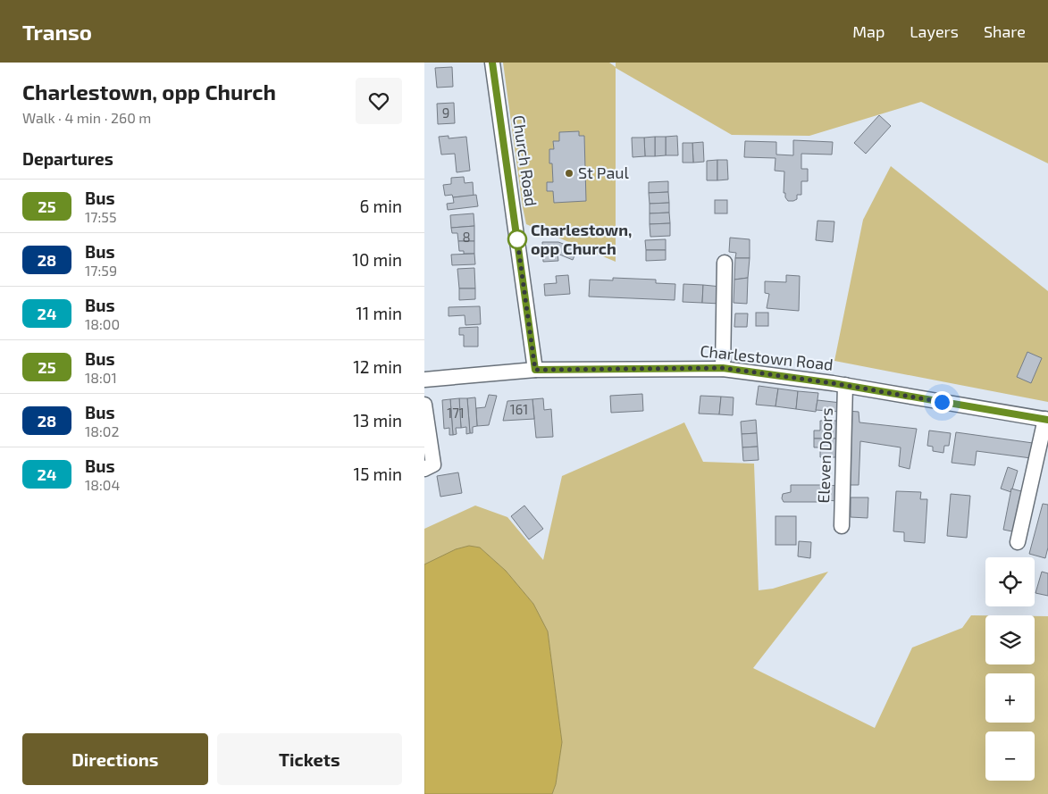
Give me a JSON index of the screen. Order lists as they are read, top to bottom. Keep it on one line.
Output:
{"streets":{"street":["Church Road","Charlestown Road","Eleven Doors"]},"crossings":[["Church Road","Charlestown Road"],["Charlestown Road","Eleven Doors"]],"places":["St Paul","Charlestown, opp Church"],"lines":["bus line 25"],"house_numbers":["9","8","161","171"],"page":{"header":"Transo","nav":["Map","Layers","Share"],"heading":[["Charlestown, opp Church","Walk · 4 min · 260 m"],"Departures"],"list":[{"mark":"25","name":"Bus","note":"17:55","value":"6 min"},{"mark":"28","name":"Bus","note":"17:59","value":"10 min"},{"mark":"24","name":"Bus","note":"18:00","value":"11 min"},{"mark":"25","name":"Bus","note":"18:01","value":"12 min"},{"mark":"28","name":"Bus","note":"18:02","value":"13 min"},{"mark":"24","name":"Bus","note":"18:04","value":"15 min"}],"map_buttons":["+","−"],"buttons":["Directions","Tickets"]}}
